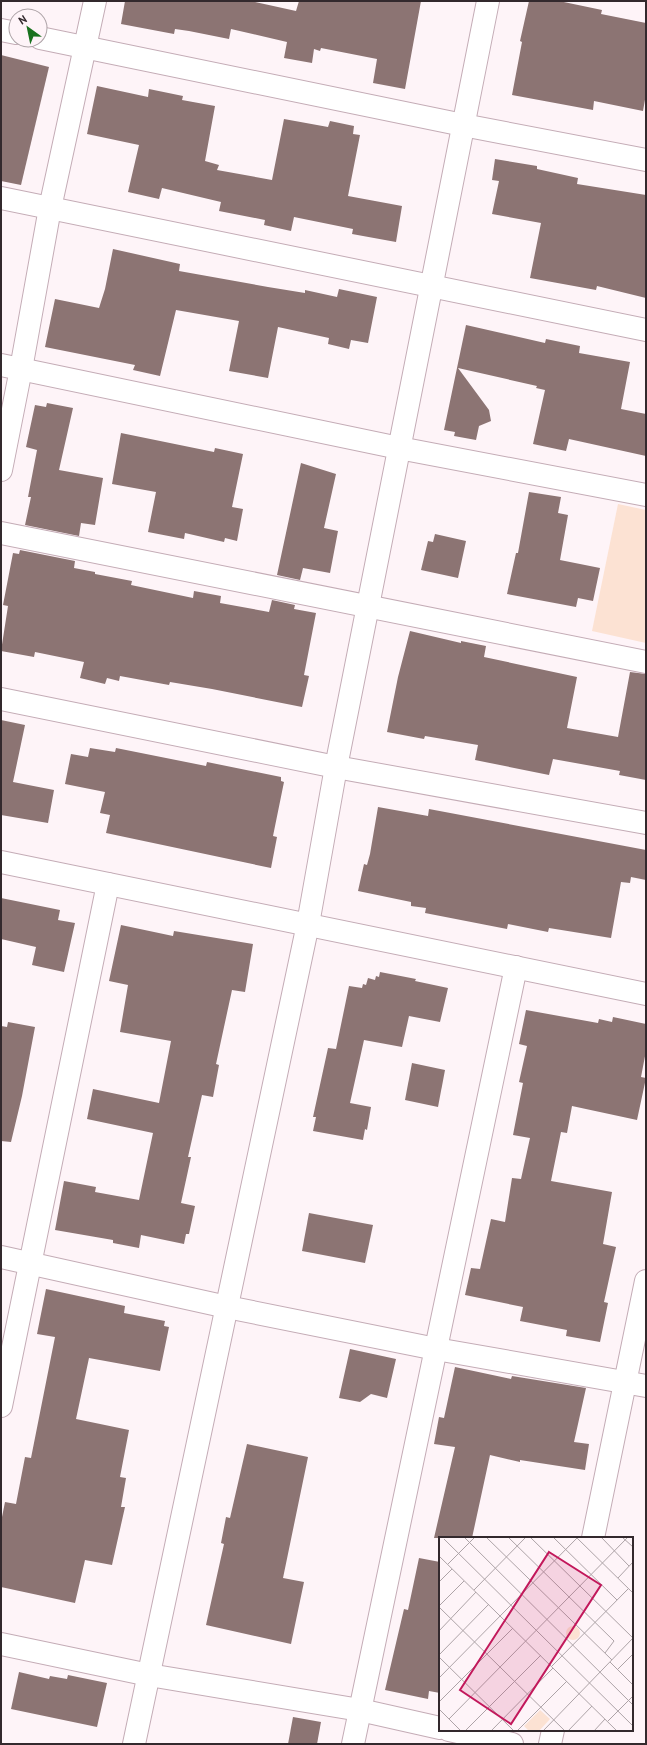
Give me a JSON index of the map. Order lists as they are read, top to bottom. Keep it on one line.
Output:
{"north":"top left"}
